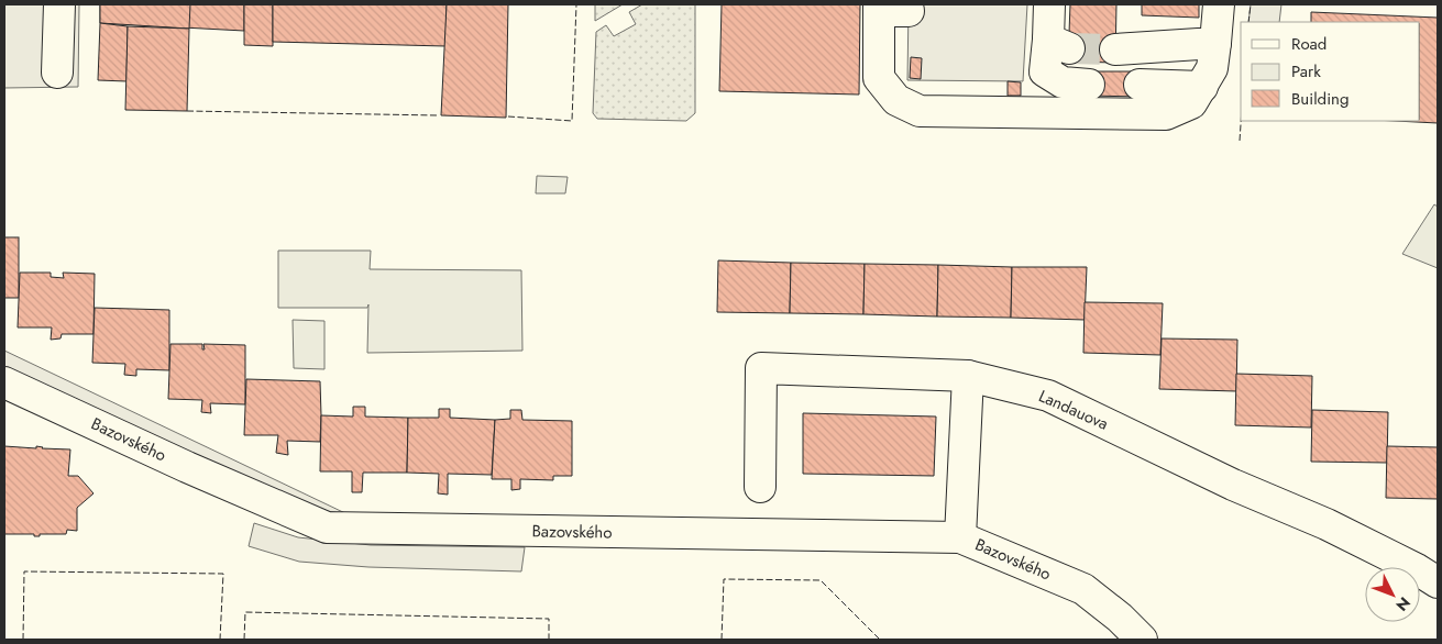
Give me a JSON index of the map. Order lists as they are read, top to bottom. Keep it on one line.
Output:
{"streets":{"street":["Landauova","Bazovského"]},"legend":["Road","Park","Building"],"north":"bottom right"}
